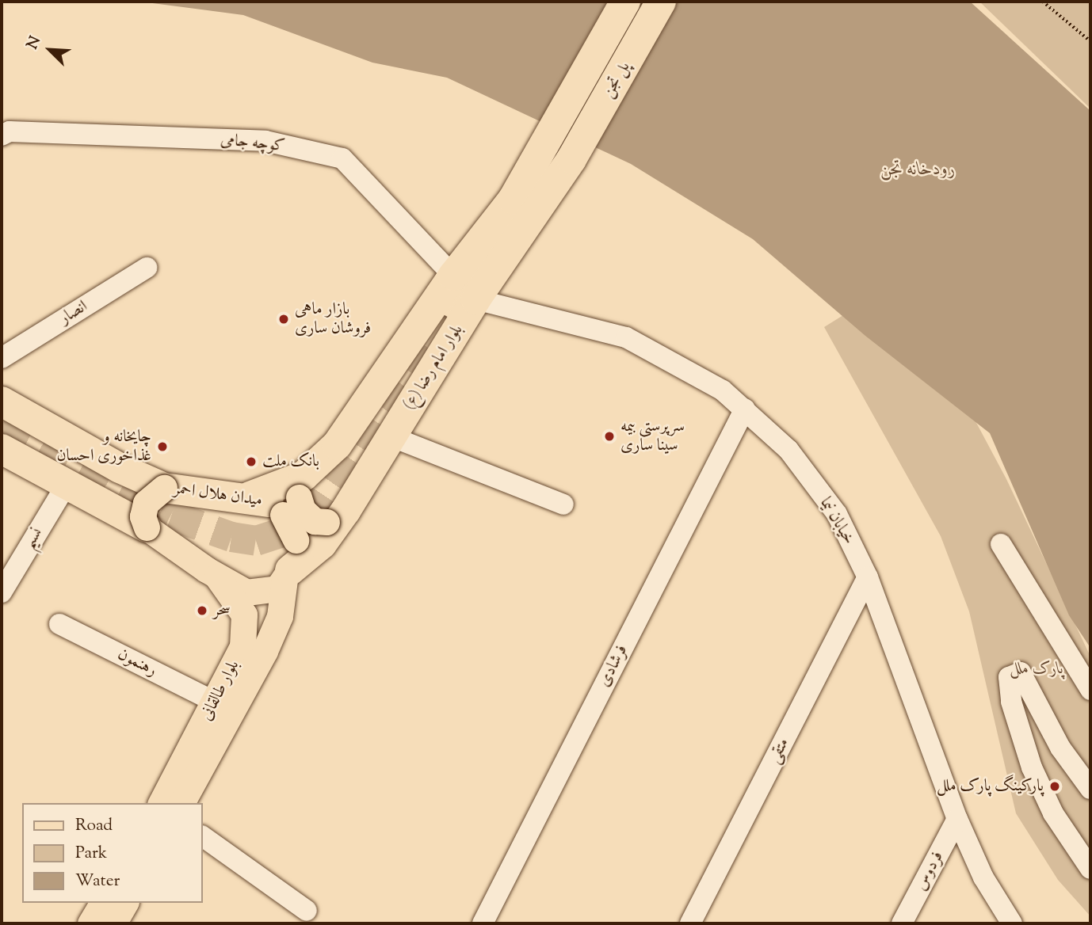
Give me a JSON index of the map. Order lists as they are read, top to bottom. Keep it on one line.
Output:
{"streets":{"highway":["پل تجن","بلوار امام رضا (ع)","میدان هلال احمر"],"main road":["بلوار طالقانی"],"street":["کوچه جامی","انصار","خیابان نیما","نسیم","رهنمون","فرشادی","متقی","فردوس"]},"crossings":[["پل تجن","بلوار امام رضا (ع)"],["کوچه جامی","بلوار امام رضا (ع)"],["کوچه جامی","خیابان نیما"],["بلوار امام رضا (ع)","میدان هلال احمر"],["بلوار امام رضا (ع)","خیابان نیما"],["بلوار امام رضا (ع)","بلوار طالقانی"],["خیابان نیما","فرشادی"],["خیابان نیما","متقی"],["خیابان نیما","فردوس"],["رهنمون","بلوار طالقانی"]],"water":["رودخانه تجن"],"parks":["پارک ملل"],"places":["بازار ماهی فروشان ساری","سرپرستی بیمه سینا ساری","چایخانه و غذاخوری احسان","بانک ملت","سحر","پارکینگ پارک ملل"],"legend":["Road","Park","Water"],"north":"top left"}
